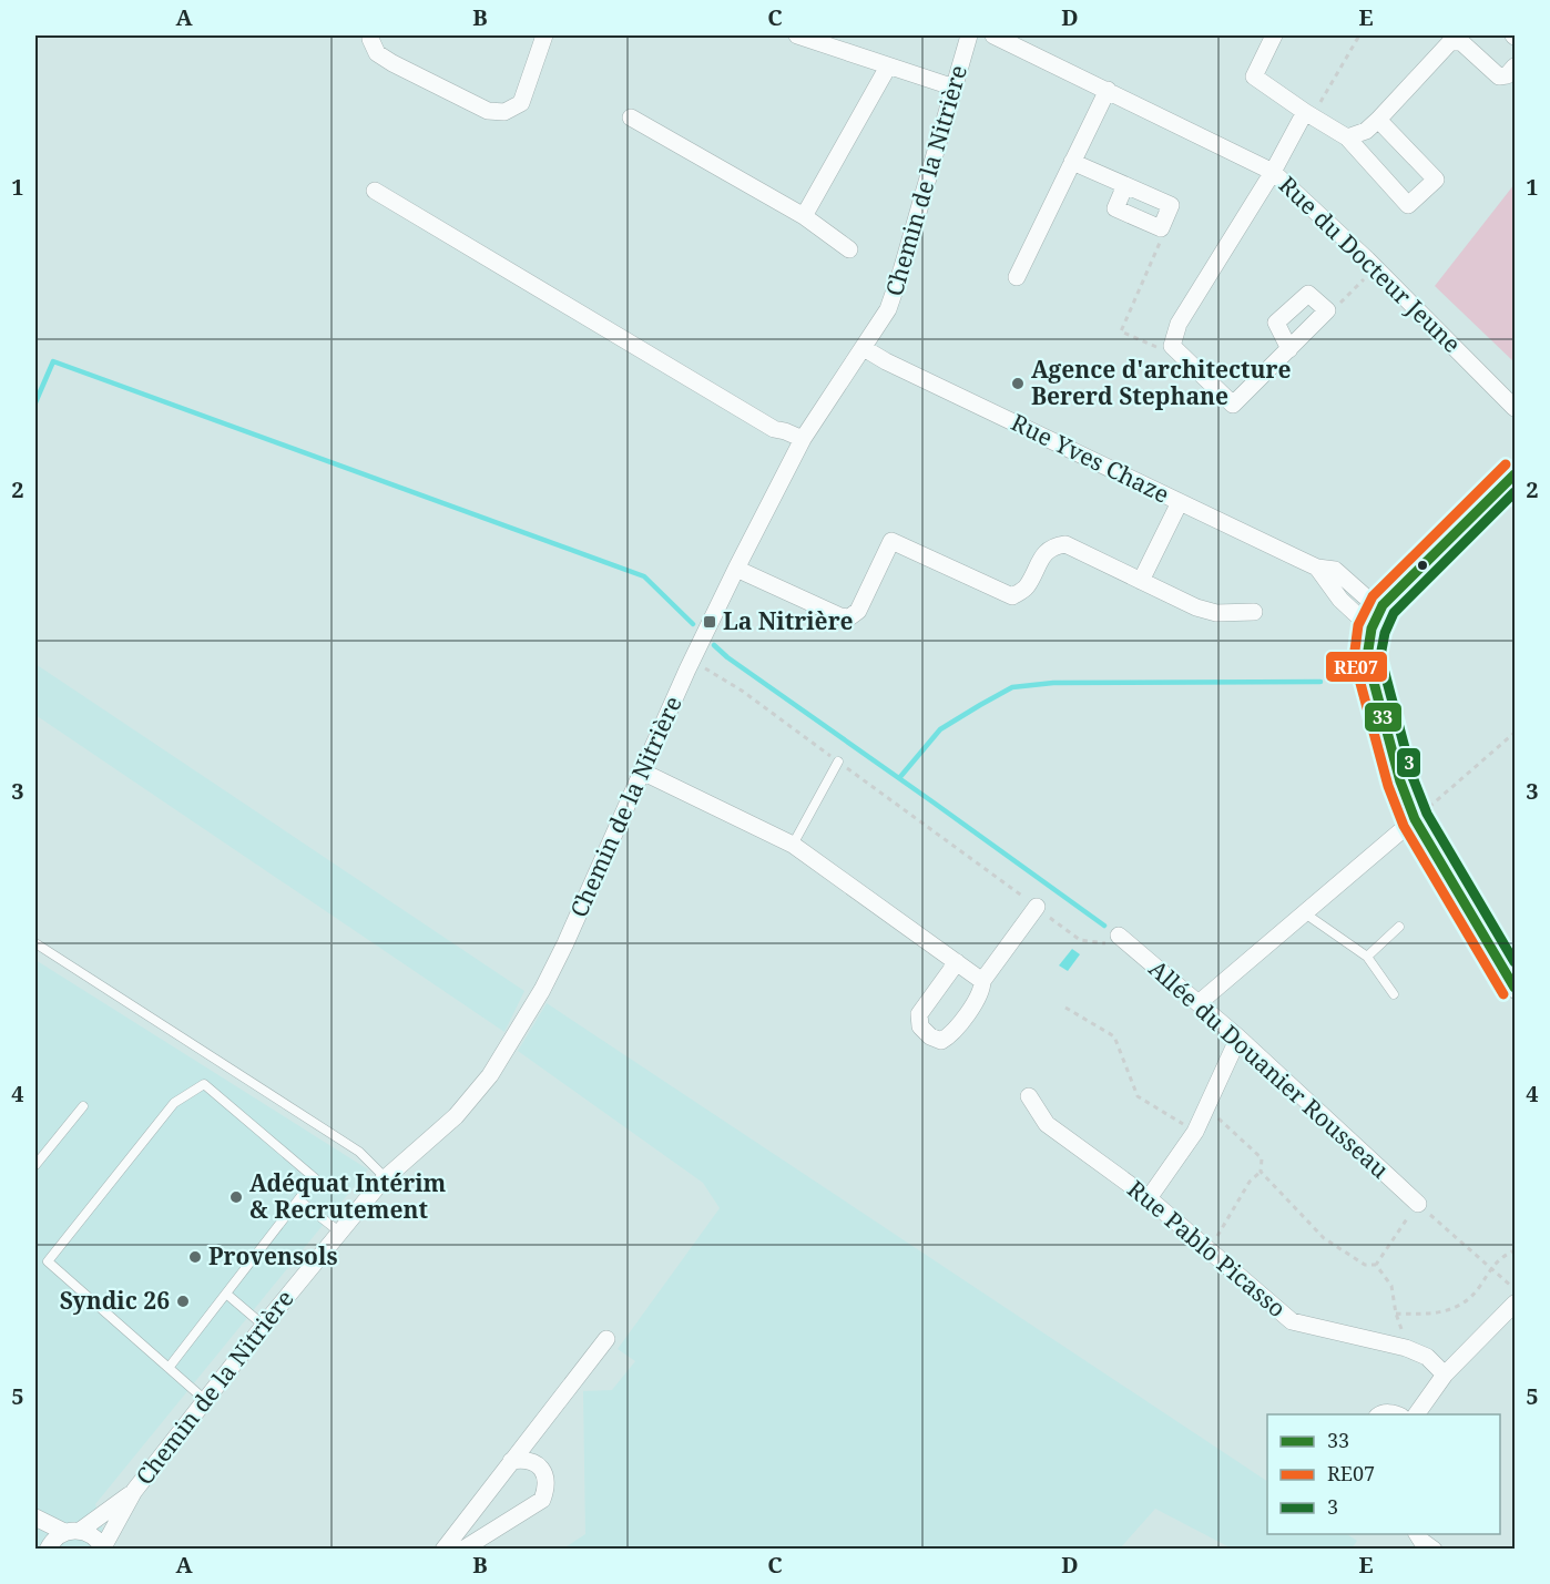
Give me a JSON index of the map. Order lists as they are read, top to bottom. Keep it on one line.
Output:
{"streets":{"street":["Chemin de la Nitrière","Rue du Docteur Jeune","Rue Yves Chaze","Allée du Douanier Rousseau","Rue Pablo Picasso"]},"crossings":[["Chemin de la Nitrière","Rue Yves Chaze"]],"places":{"other":["Agence d'architecture Bererd Stephane","Adéquat Intérim & Recrutement","Provensols","Syndic 26"],"transit":["La Nitrière"]},"lines":["transit line RE07","transit line 33","transit line 3"],"legend":["33","RE07","3"],"grid":{"columns":["A","B","C","D","E"],"rows":["1","2","3","4","5"]}}
